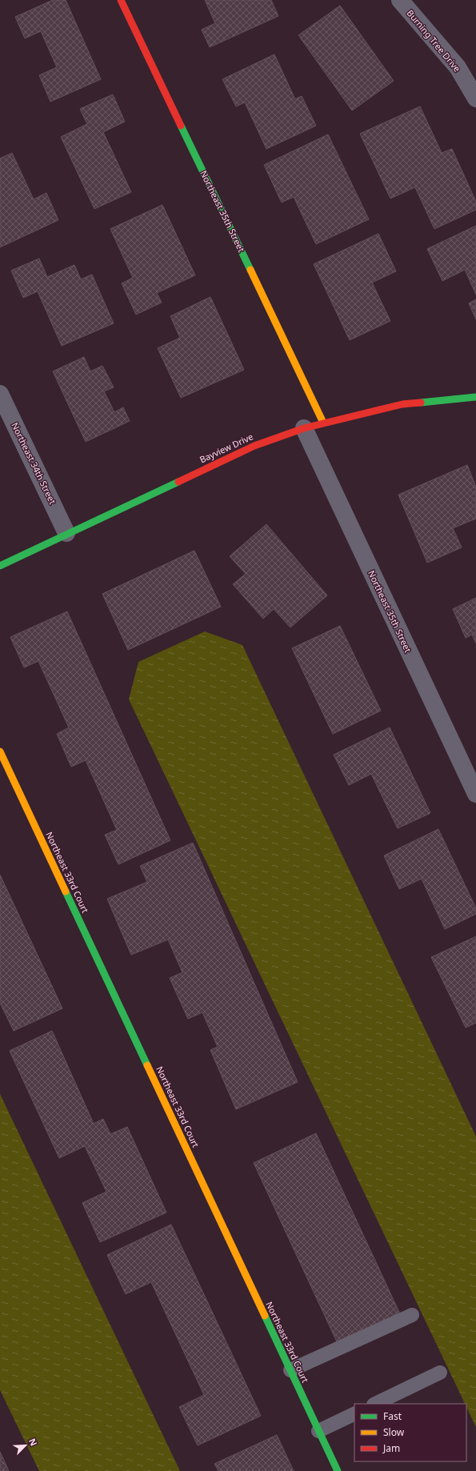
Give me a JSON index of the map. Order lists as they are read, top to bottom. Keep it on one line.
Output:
{"streets":{"street":["Burning Tree Drive","Northeast 35th Street","Bayview Drive","Northeast 34th Street","Northeast 33rd Court"]},"crossings":[["Northeast 35th Street","Bayview Drive"],["Bayview Drive","Northeast 34th Street"]],"legend":["Fast","Slow","Jam"],"north":"top right"}
